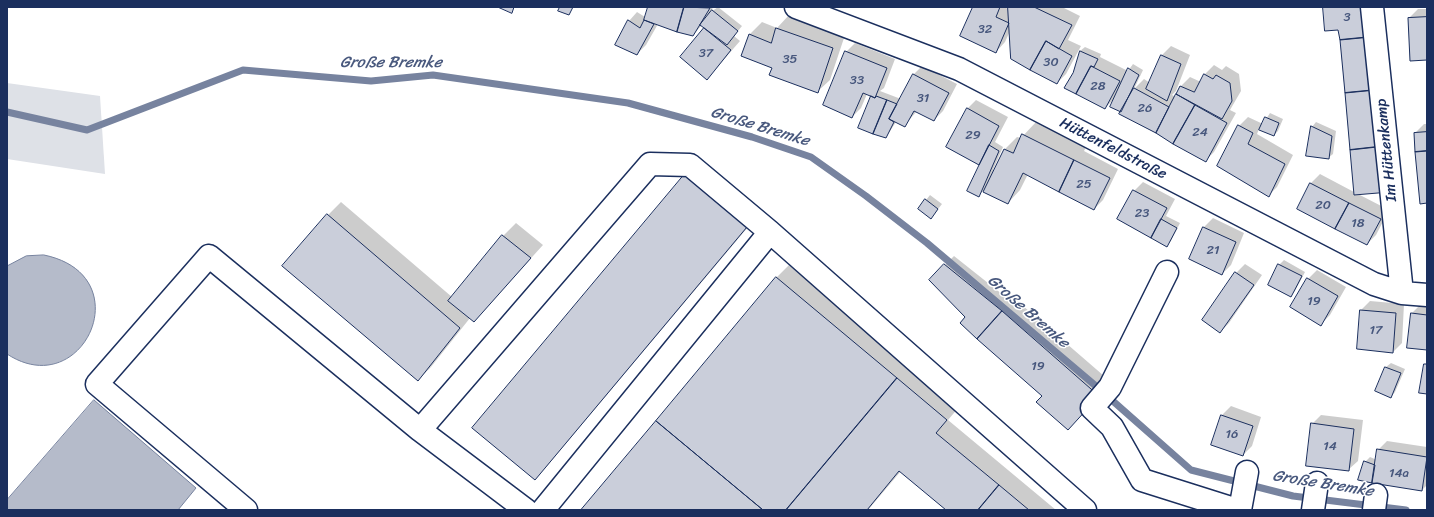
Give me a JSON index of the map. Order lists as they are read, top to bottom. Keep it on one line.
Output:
{"streets":{"street":["Hüttenfeldstraße","Im Hüttenkamp"]},"crossings":[["Hüttenfeldstraße","Im Hüttenkamp"]],"water":["Große Bremke"],"house_numbers":["3","32","37","35","30","33","28","31","26","24","29","25","20","23","18","21","19","17","19","16","14","14a"]}
